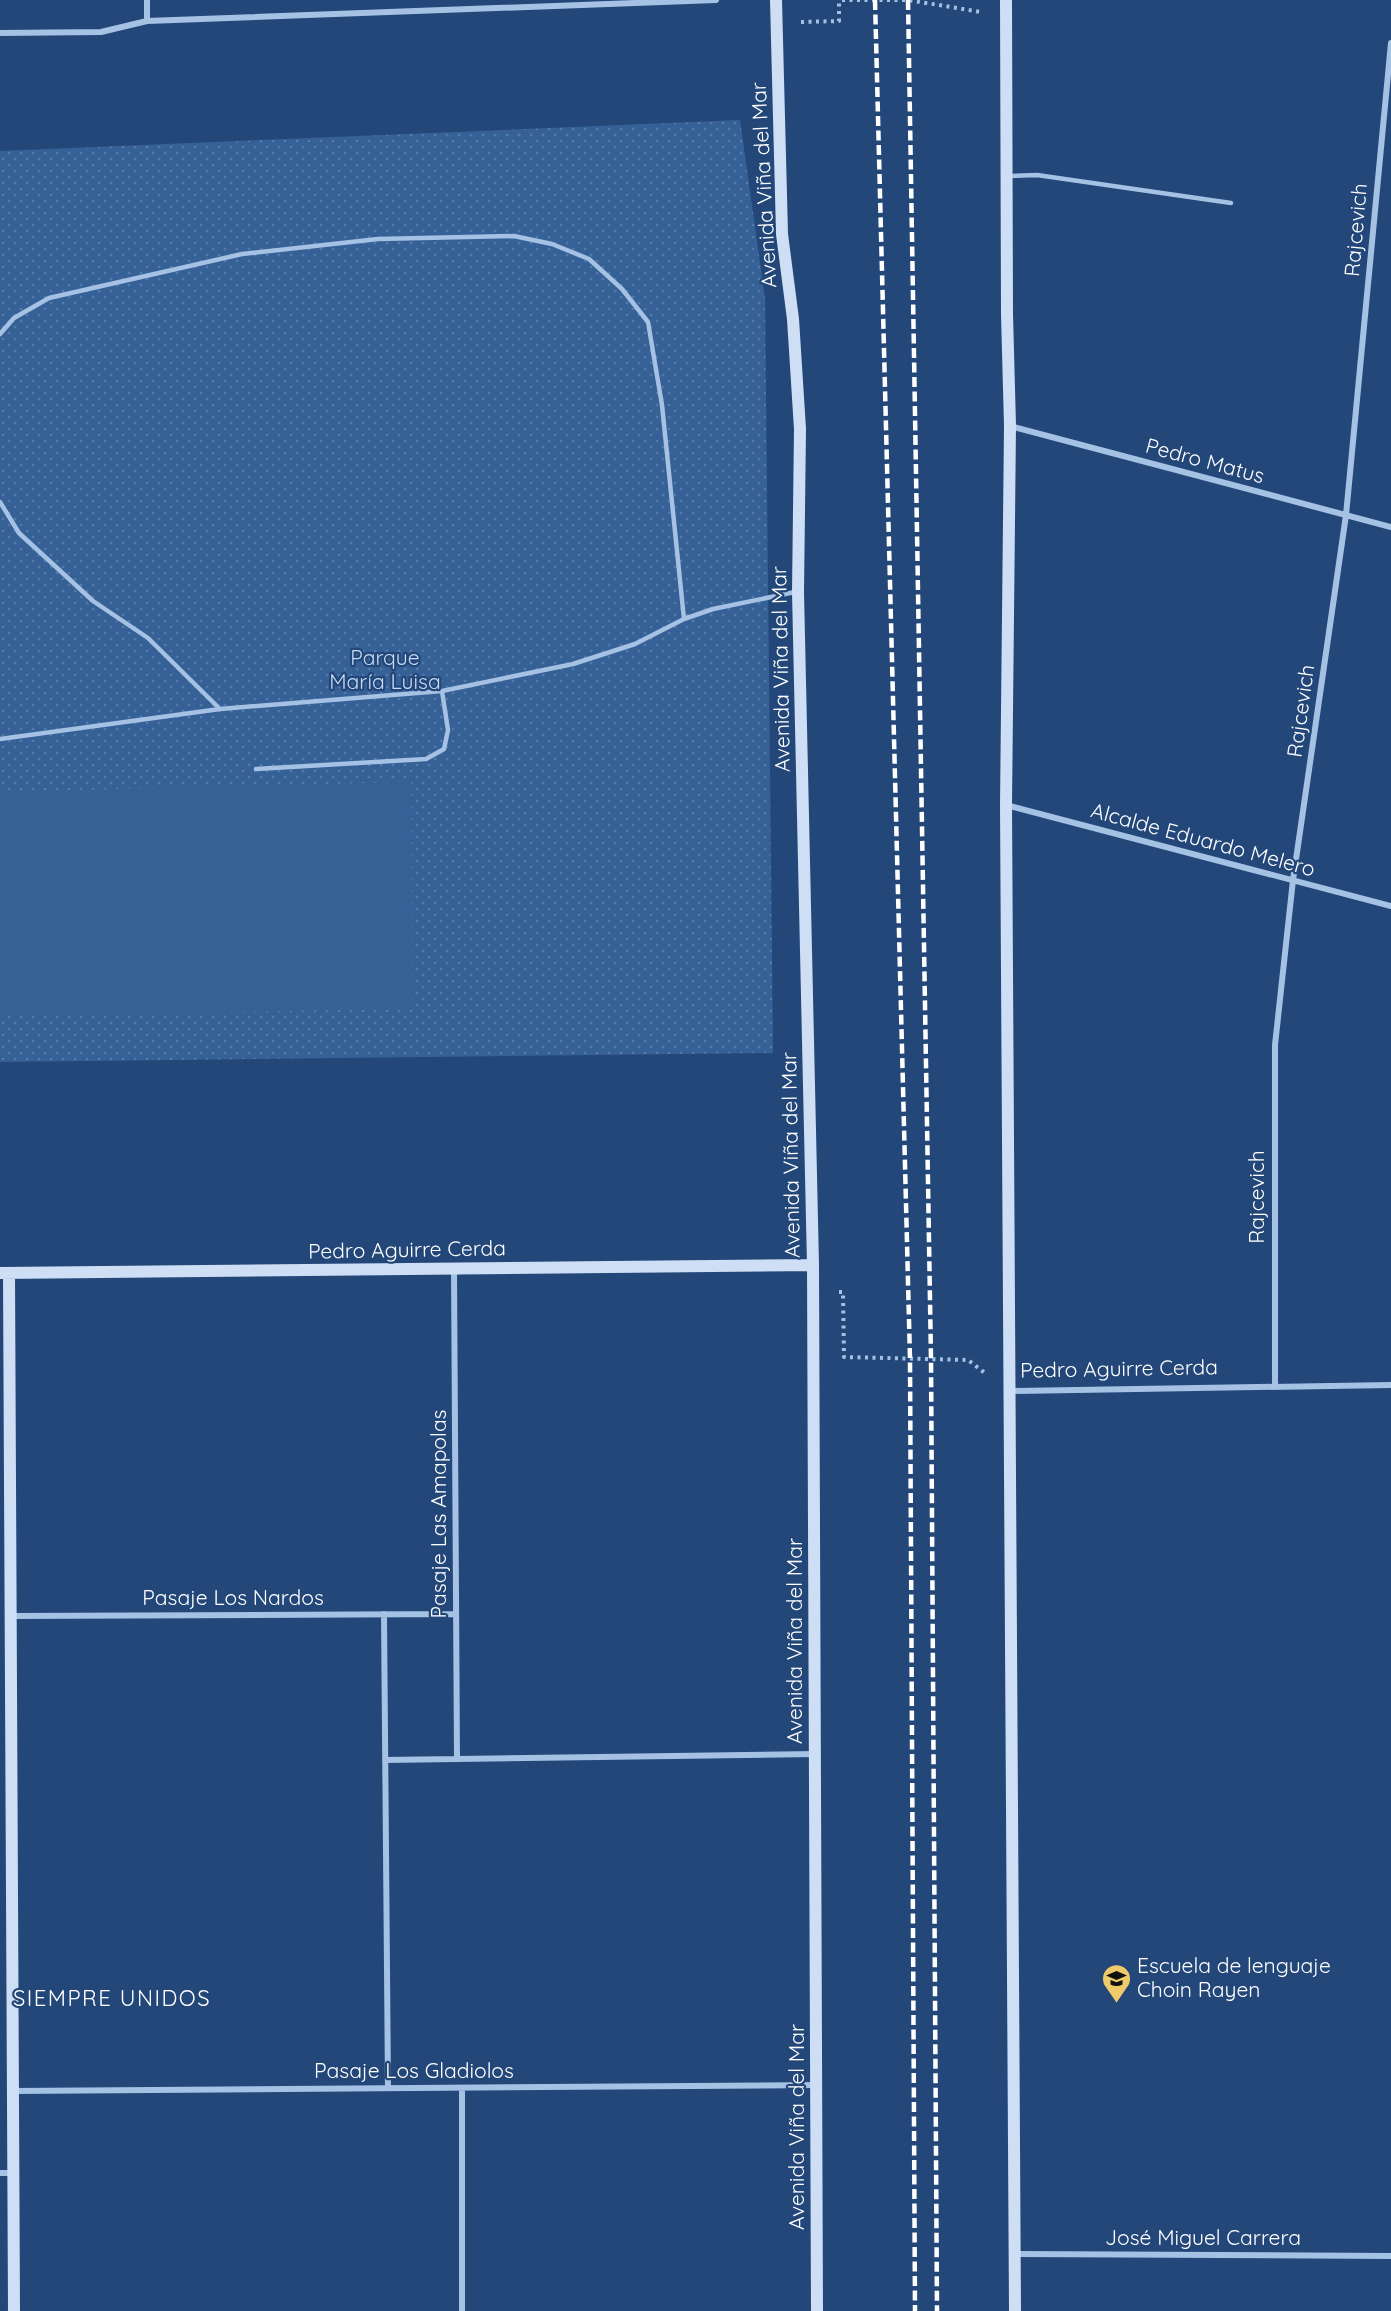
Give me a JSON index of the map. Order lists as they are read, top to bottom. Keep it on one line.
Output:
{"streets":{"street":["Avenida Viña del Mar","Rajcevich","Pedro Matus","Alcalde Eduardo Melero","Pedro Aguirre Cerda","Pasaje Las Amapolas","Pasaje Los Nardos","Pasaje Los Gladiolos","José Miguel Carrera"]},"crossings":[["Avenida Viña del Mar","Pedro Aguirre Cerda"],["Avenida Viña del Mar","Pasaje Los Gladiolos"],["Rajcevich","Pedro Matus"],["Rajcevich","Alcalde Eduardo Melero"],["Rajcevich","Pedro Aguirre Cerda"],["Pedro Aguirre Cerda","Pasaje Las Amapolas"],["Pasaje Las Amapolas","Pasaje Los Nardos"]],"districts":["SIEMPRE UNIDOS"],"parks":["Parque María Luisa"],"places":{"school or university":["Escuela de lenguaje Choin Rayen"]}}
